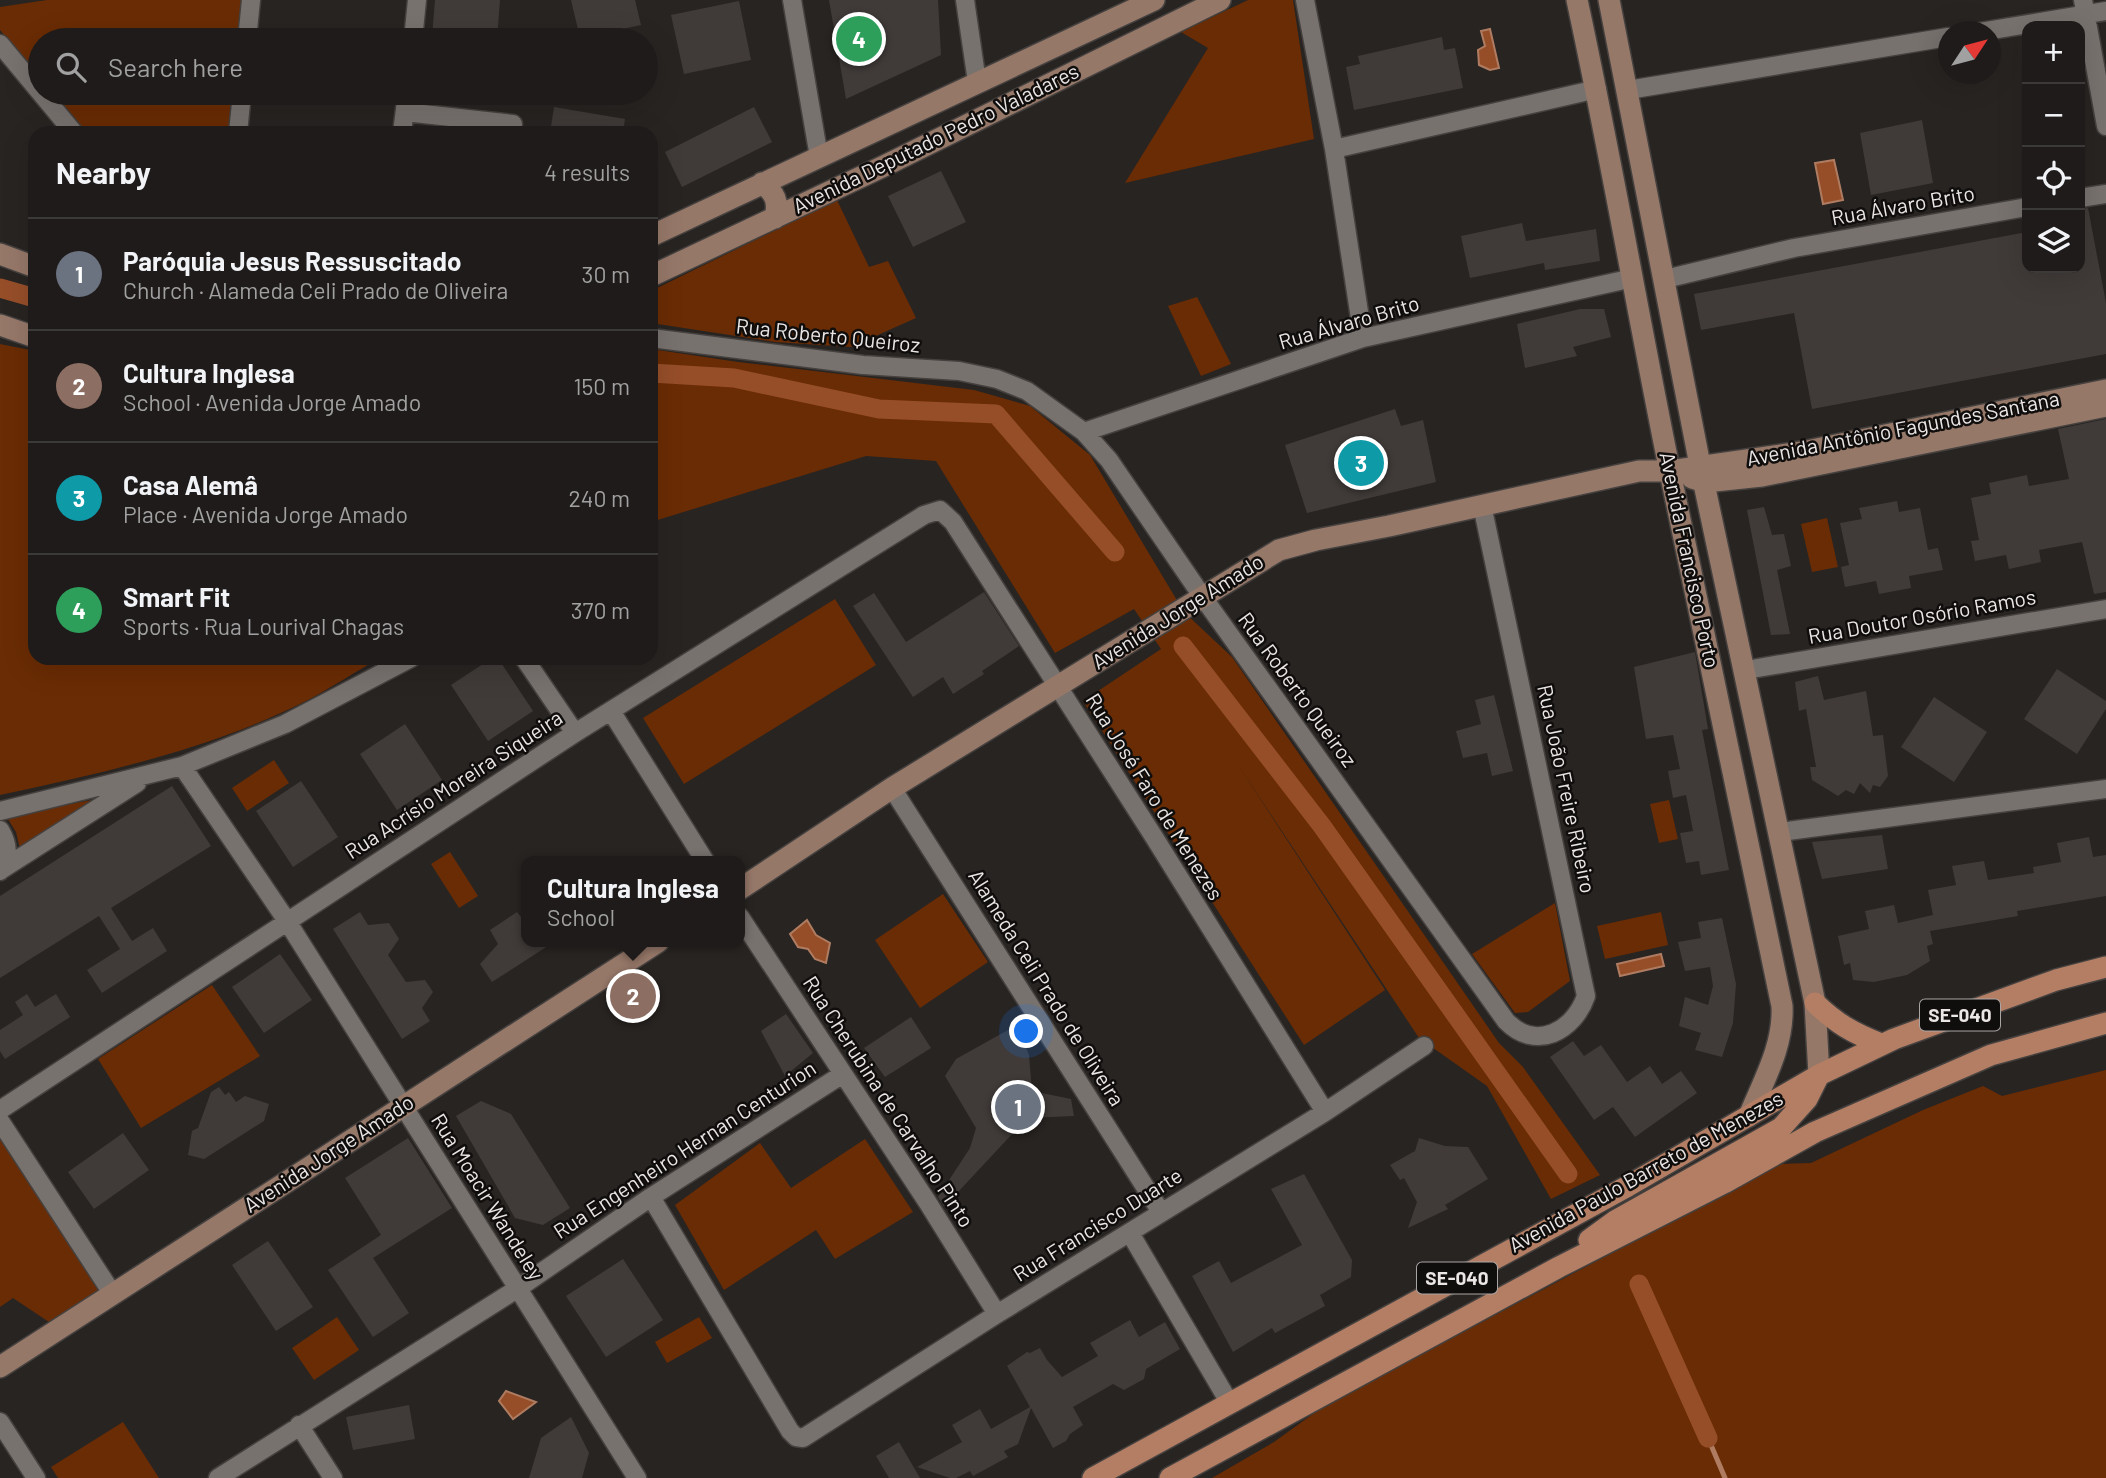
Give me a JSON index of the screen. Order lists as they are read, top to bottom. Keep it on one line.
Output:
{"streets":{"main road":["Avenida Deputado Pedro Valadares","Avenida Antônio Fagundes Santana","Avenida Francisco Porto","Avenida Jorge Amado","SE-040","Avenida Paulo Barreto de Menezes"],"street":["Rua Álvaro Brito","Rua Roberto Queiroz","Rua Doutor Osório Ramos","Rua Acrísio Moreira Siqueira","Rua João Freire Ribeiro","Rua José Faro de Menezes","Alameda Celi Prado de Oliveira","Rua Cherubina de Carvalho Pinto","Rua Engenheiro Hernan Centurion","Rua Moacir Wandeley","Rua Francisco Duarte"]},"crossings":[["Rua Álvaro Brito","Rua Roberto Queiroz"],["Rua Álvaro Brito","Avenida Francisco Porto"],["Rua Roberto Queiroz","Avenida Jorge Amado"],["Rua Roberto Queiroz","Rua João Freire Ribeiro"],["Avenida Antônio Fagundes Santana","Avenida Francisco Porto"],["Avenida Antônio Fagundes Santana","Avenida Jorge Amado"],["Avenida Francisco Porto","Avenida Jorge Amado"],["Avenida Francisco Porto","Rua Doutor Osório Ramos"],["Avenida Francisco Porto","Avenida Paulo Barreto de Menezes"],["Avenida Jorge Amado","Rua João Freire Ribeiro"],["Avenida Jorge Amado","Rua José Faro de Menezes"],["Avenida Jorge Amado","Alameda Celi Prado de Oliveira"],["Avenida Jorge Amado","Rua Moacir Wandeley"],["Rua Acrísio Moreira Siqueira","Rua José Faro de Menezes"],["Rua Acrísio Moreira Siqueira","Rua Moacir Wandeley"],["Rua José Faro de Menezes","Rua Francisco Duarte"],["Alameda Celi Prado de Oliveira","Rua Francisco Duarte"],["Rua Cherubina de Carvalho Pinto","Rua Engenheiro Hernan Centurion"],["Rua Cherubina de Carvalho Pinto","Rua Francisco Duarte"],["Rua Engenheiro Hernan Centurion","Rua Moacir Wandeley"],["Rua Engenheiro Hernan Centurion","Rua Francisco Duarte"]],"north":"top right","page":{"pins":["4","3","2","1"],"map_buttons":["+","−"],"search":"Search here","heading":["Nearby","4 results"],"list":[{"mark":"1","name":"Paróquia Jesus Ressuscitado","note":"Church · Alameda Celi Prado de Oliveira","value":"30 m"},{"mark":"2","name":"Cultura Inglesa","note":"School · Avenida Jorge Amado","value":"150 m"},{"mark":"3","name":"Casa Alemâ","note":"Place · Avenida Jorge Amado","value":"240 m"},{"mark":"4","name":"Smart Fit","note":"Sports · Rua Lourival Chagas","value":"370 m"}],"popup":["Cultura Inglesa","School"]}}
